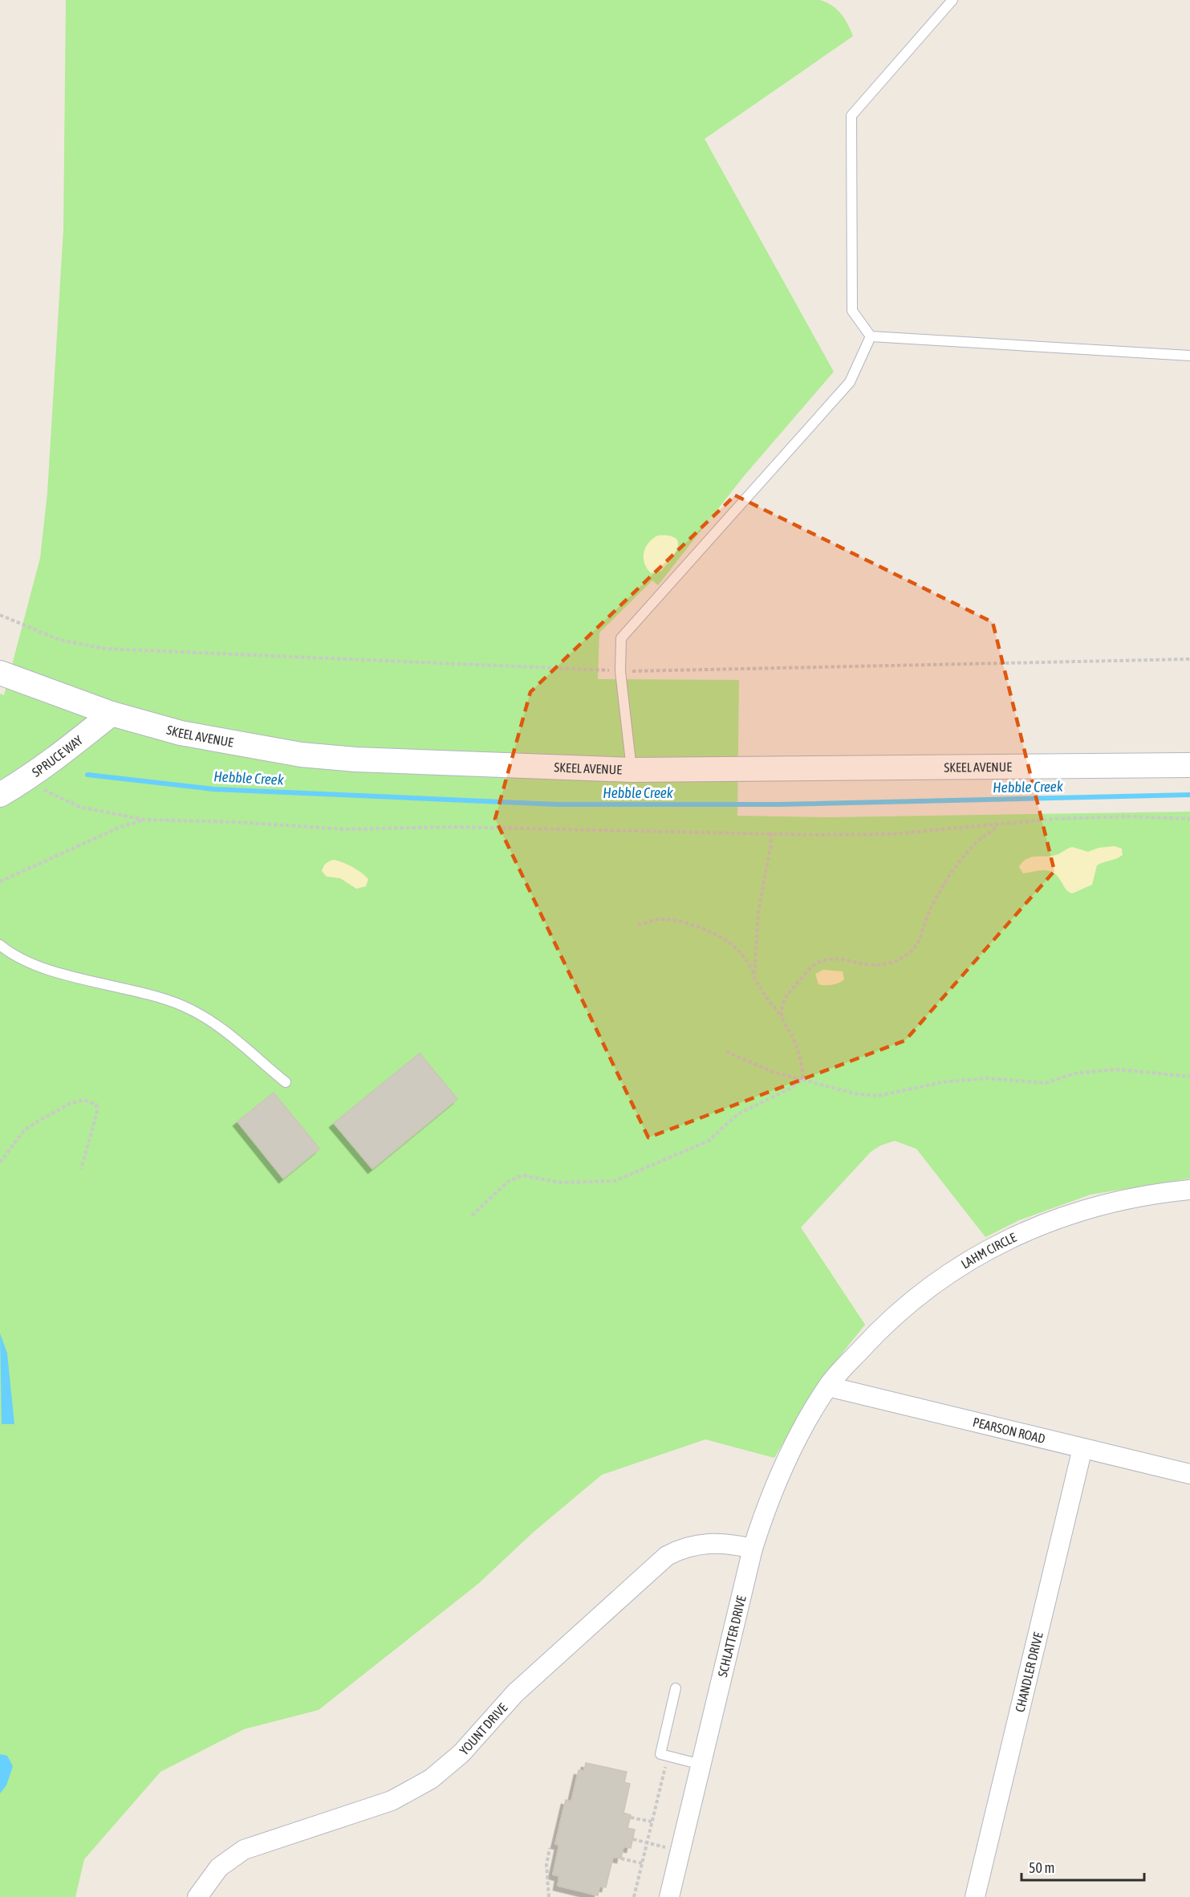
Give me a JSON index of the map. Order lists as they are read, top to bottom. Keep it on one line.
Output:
{"streets":{"street":["SKEEL AVENUE","SPRUCE WAY","LAHM CIRCLE","PEARSON ROAD","SCHLATTER DRIVE","CHANDLER DRIVE","YOUNT DRIVE"]},"crossings":[["SKEEL AVENUE","SPRUCE WAY"],["LAHM CIRCLE","PEARSON ROAD"],["LAHM CIRCLE","SCHLATTER DRIVE"],["PEARSON ROAD","SCHLATTER DRIVE"],["PEARSON ROAD","CHANDLER DRIVE"],["SCHLATTER DRIVE","YOUNT DRIVE"]],"water":["Hebble Creek"],"scale_bar":"50 m"}
